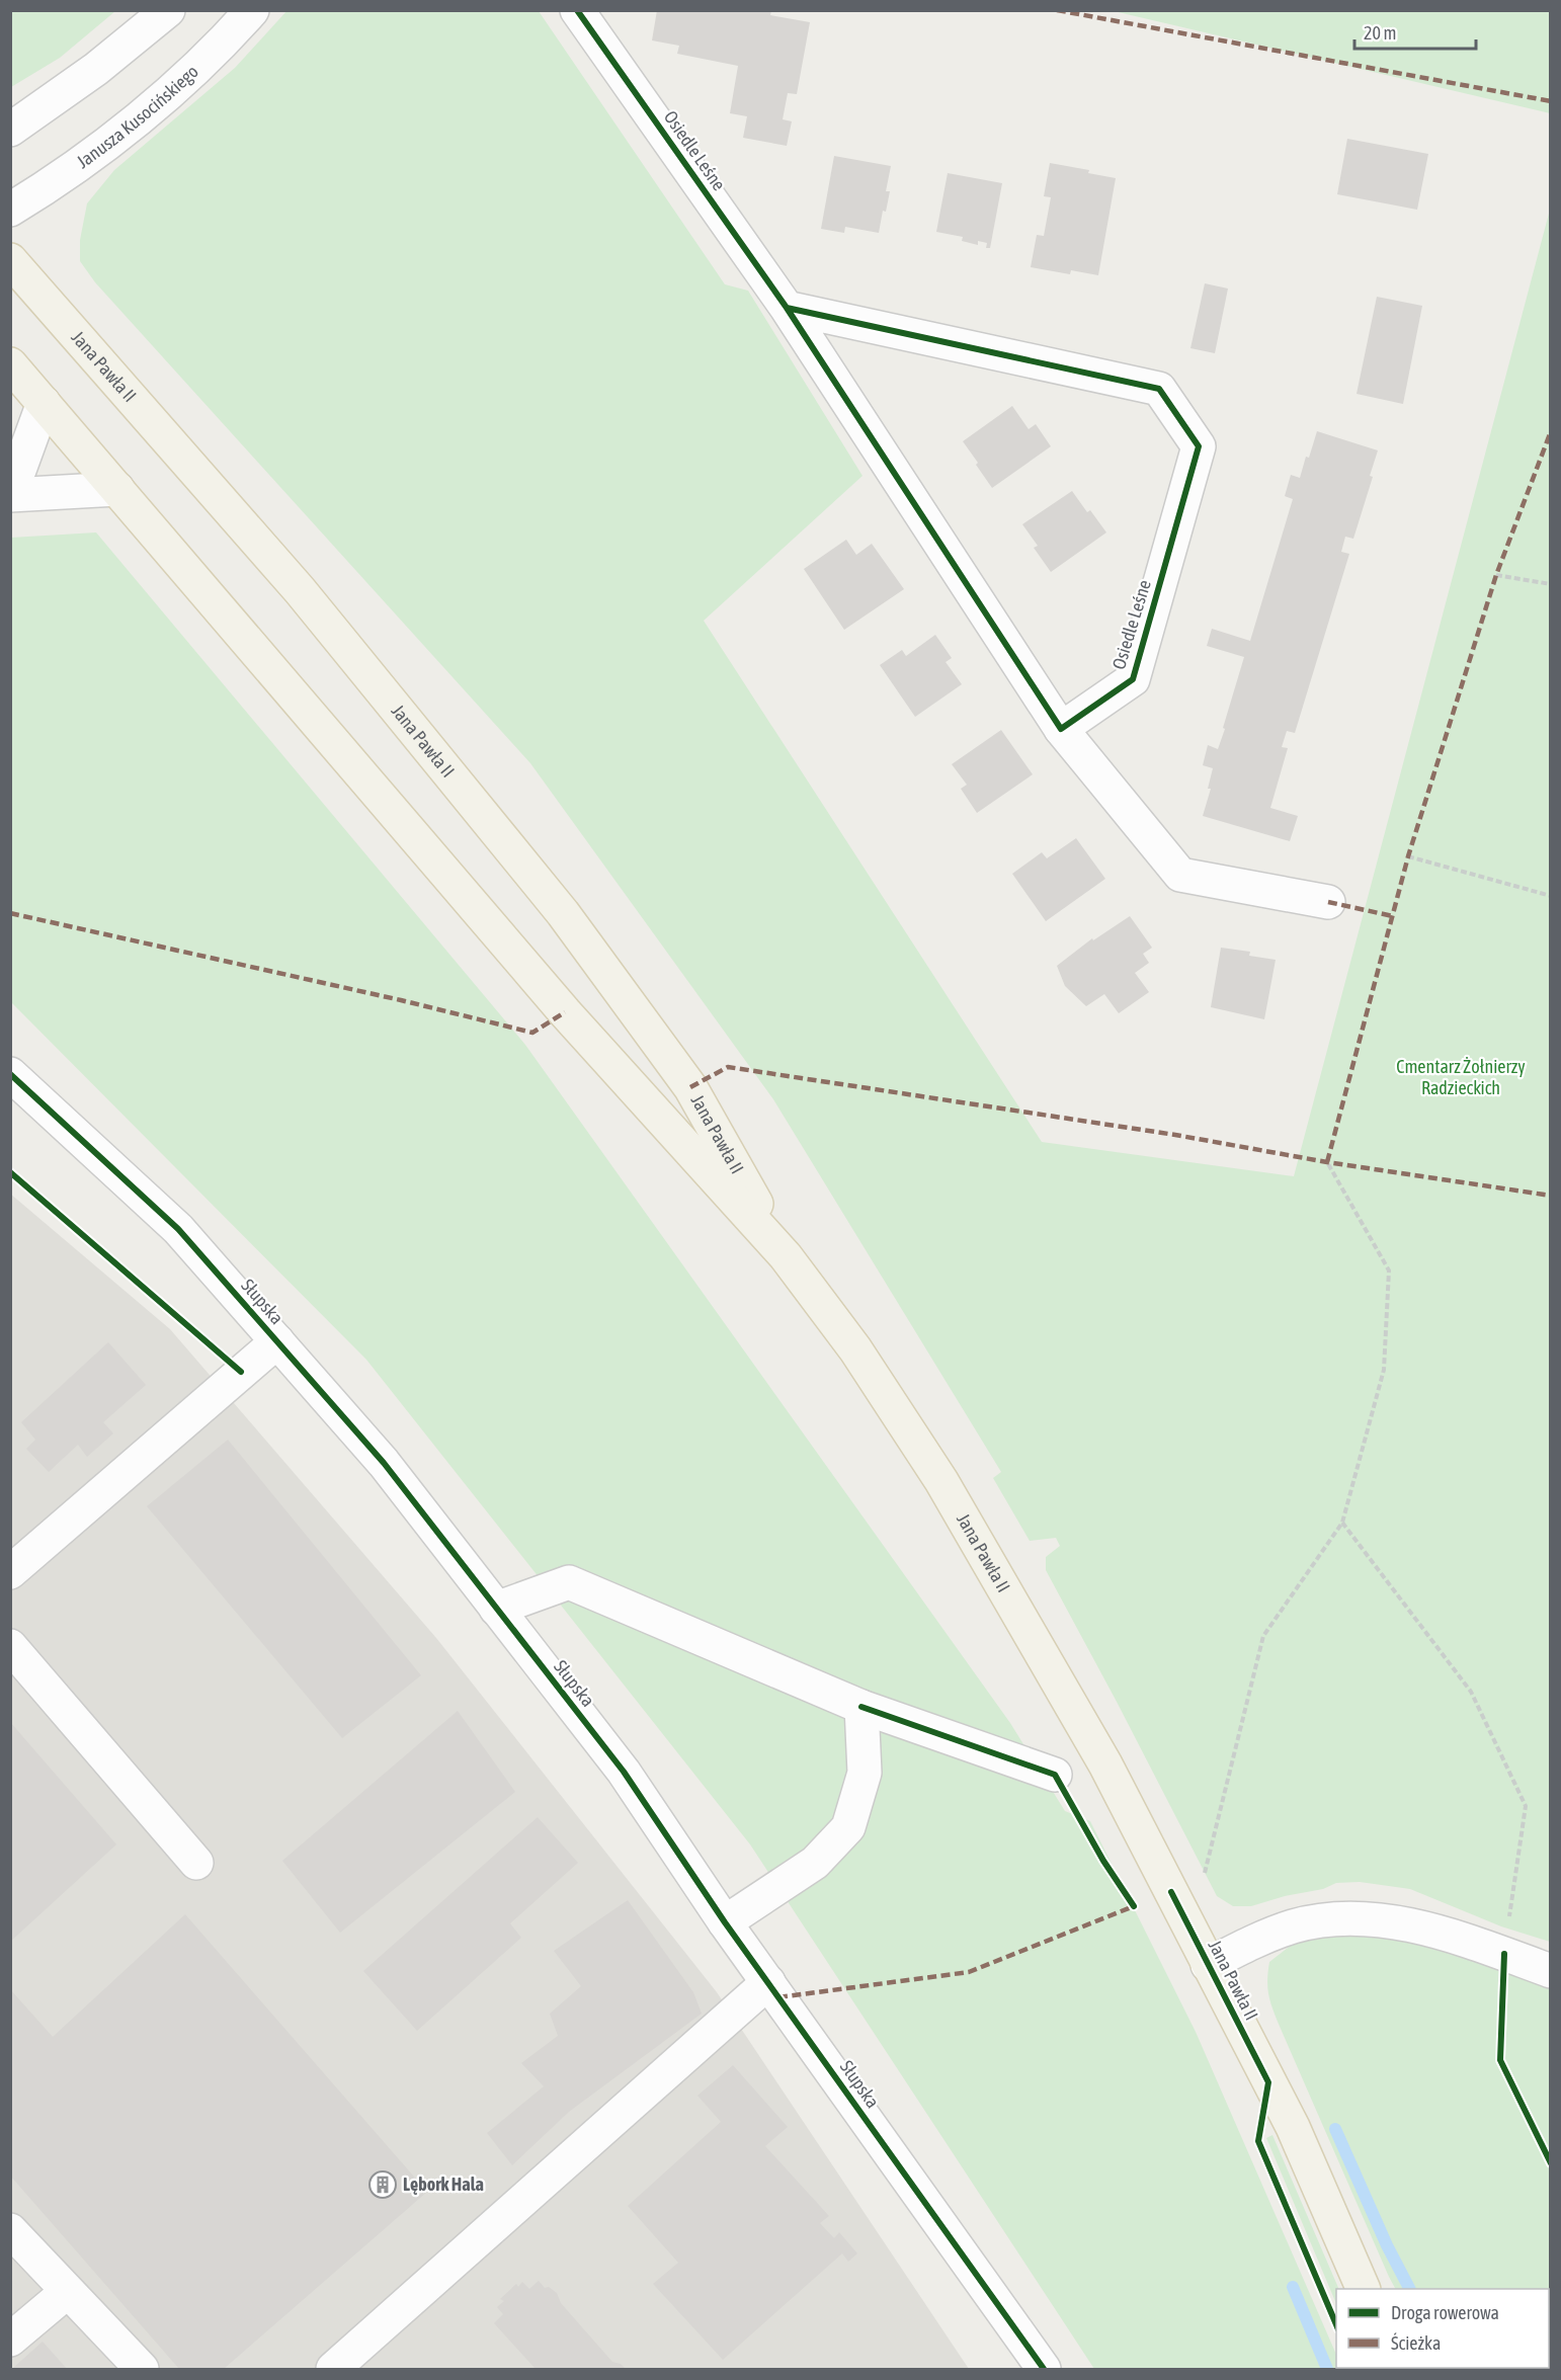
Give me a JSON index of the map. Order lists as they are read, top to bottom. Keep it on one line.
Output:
{"streets":{"main road":["Jana Pawła II"],"street":["Janusza Kusocińskiego","Osiedle Leśne","Słupska"]},"parks":["Cmentarz Żołnierzy Radzieckich"],"places":{"building":["Lębork Hala"]},"legend":["Droga rowerowa","Ścieżka"],"scale_bar":"20 m"}
